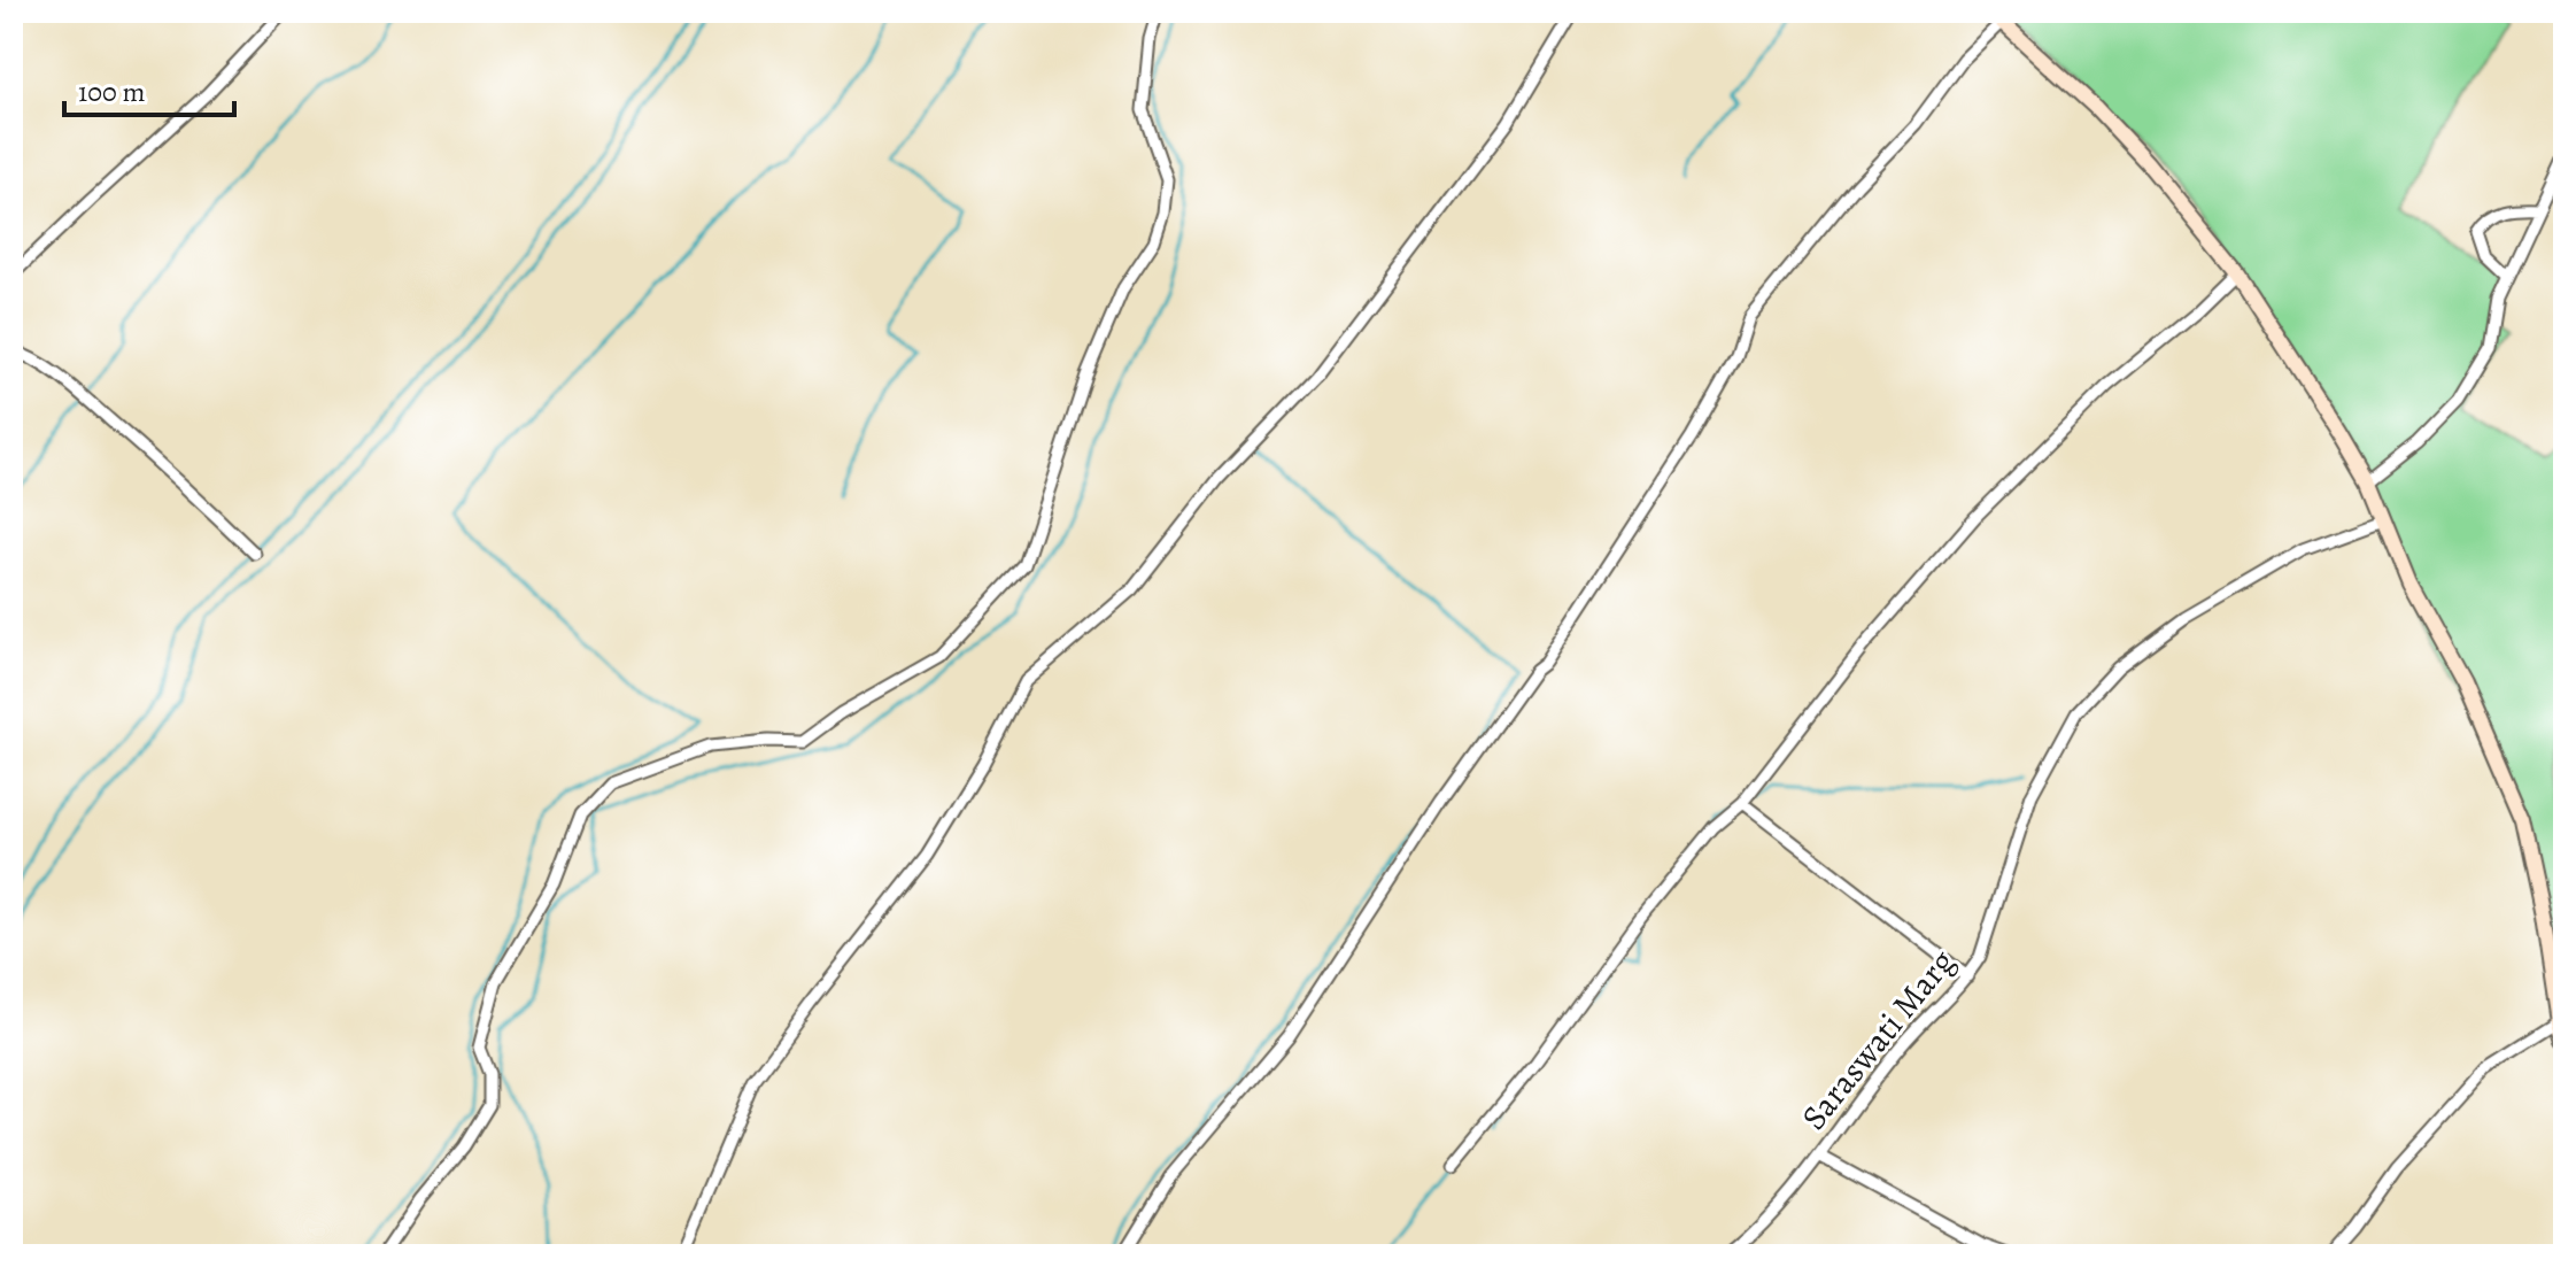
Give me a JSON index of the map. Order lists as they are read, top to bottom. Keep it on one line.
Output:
{"streets":{"street":["Saraswati Marg"]},"scale_bar":"100 m"}
